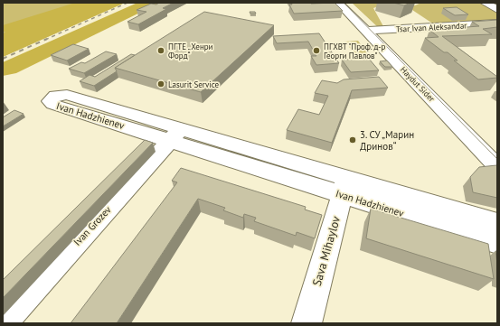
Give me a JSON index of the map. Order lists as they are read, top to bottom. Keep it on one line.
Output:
{"streets":{"street":["Tsar Ivan Aleksandar","Haydut Sider","Ivan Hadzhienev","Ivan Grozev","Sava Mihaylov"]},"crossings":[["Tsar Ivan Aleksandar","Haydut Sider"],["Ivan Hadzhienev","Ivan Grozev"],["Ivan Hadzhienev","Sava Mihaylov"]],"places":["ПГТЕ „Хенри Форд“","ПГХВТ \"Проф. д-р Георги Павлов\"","Lasurit Service","3. СУ „Марин Дринов“"]}
